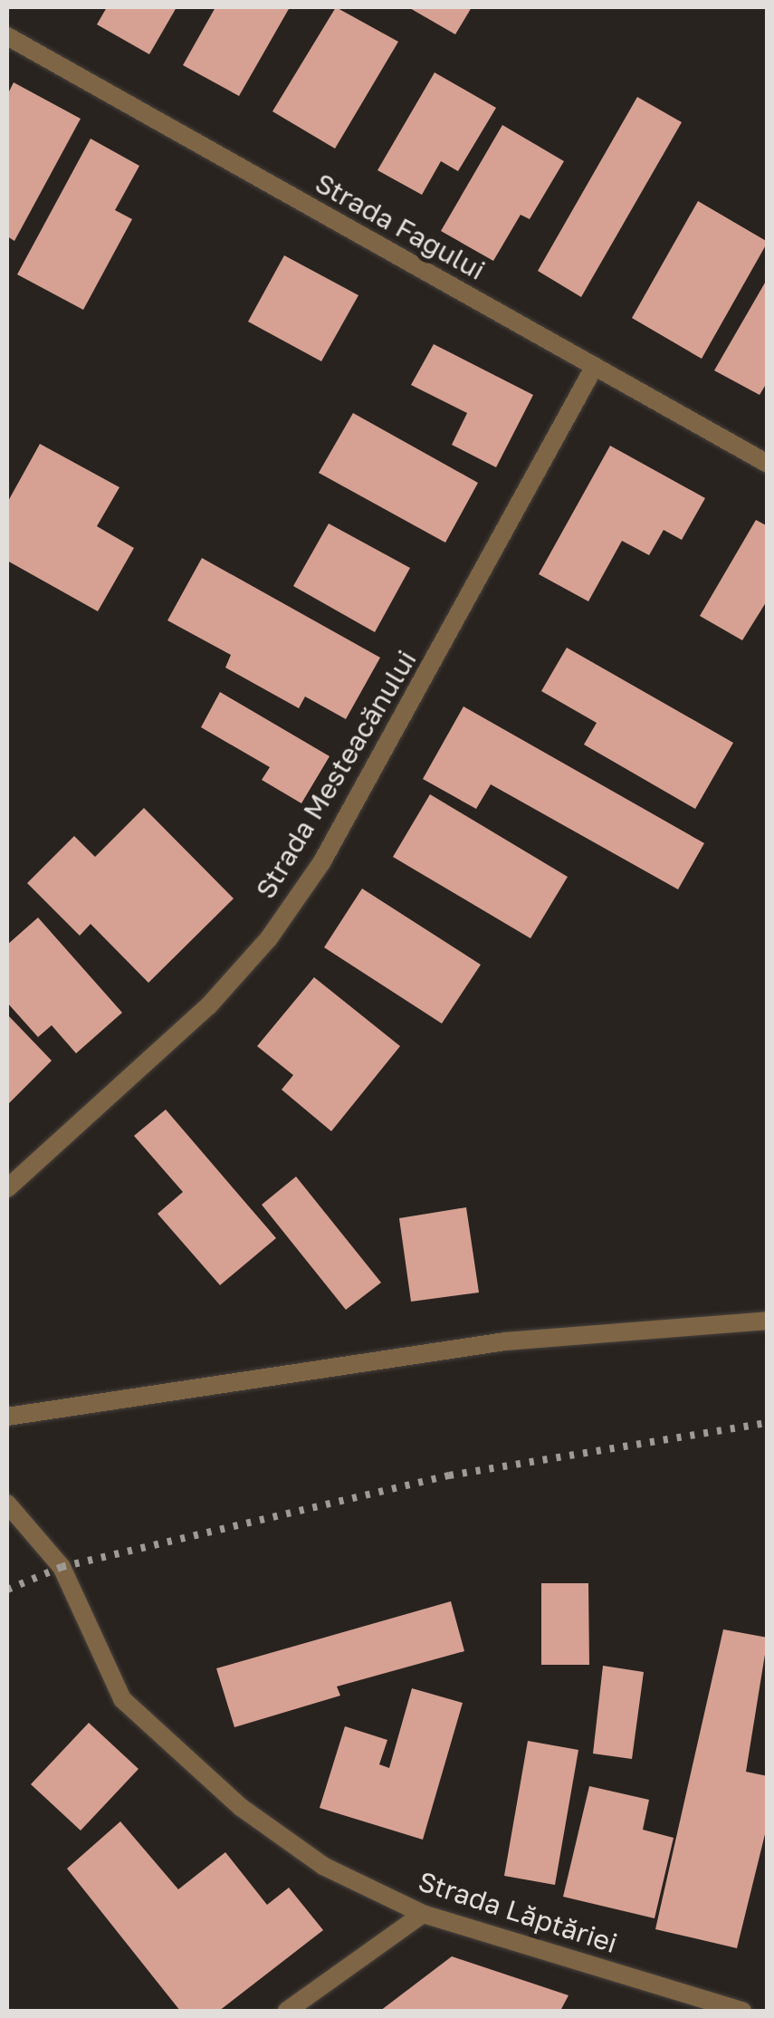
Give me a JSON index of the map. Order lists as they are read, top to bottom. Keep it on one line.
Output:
{"streets":{"street":["Strada Fagului","Strada Mesteacănului","Strada Lăptăriei"]},"crossings":[["Strada Fagului","Strada Mesteacănului"]]}
